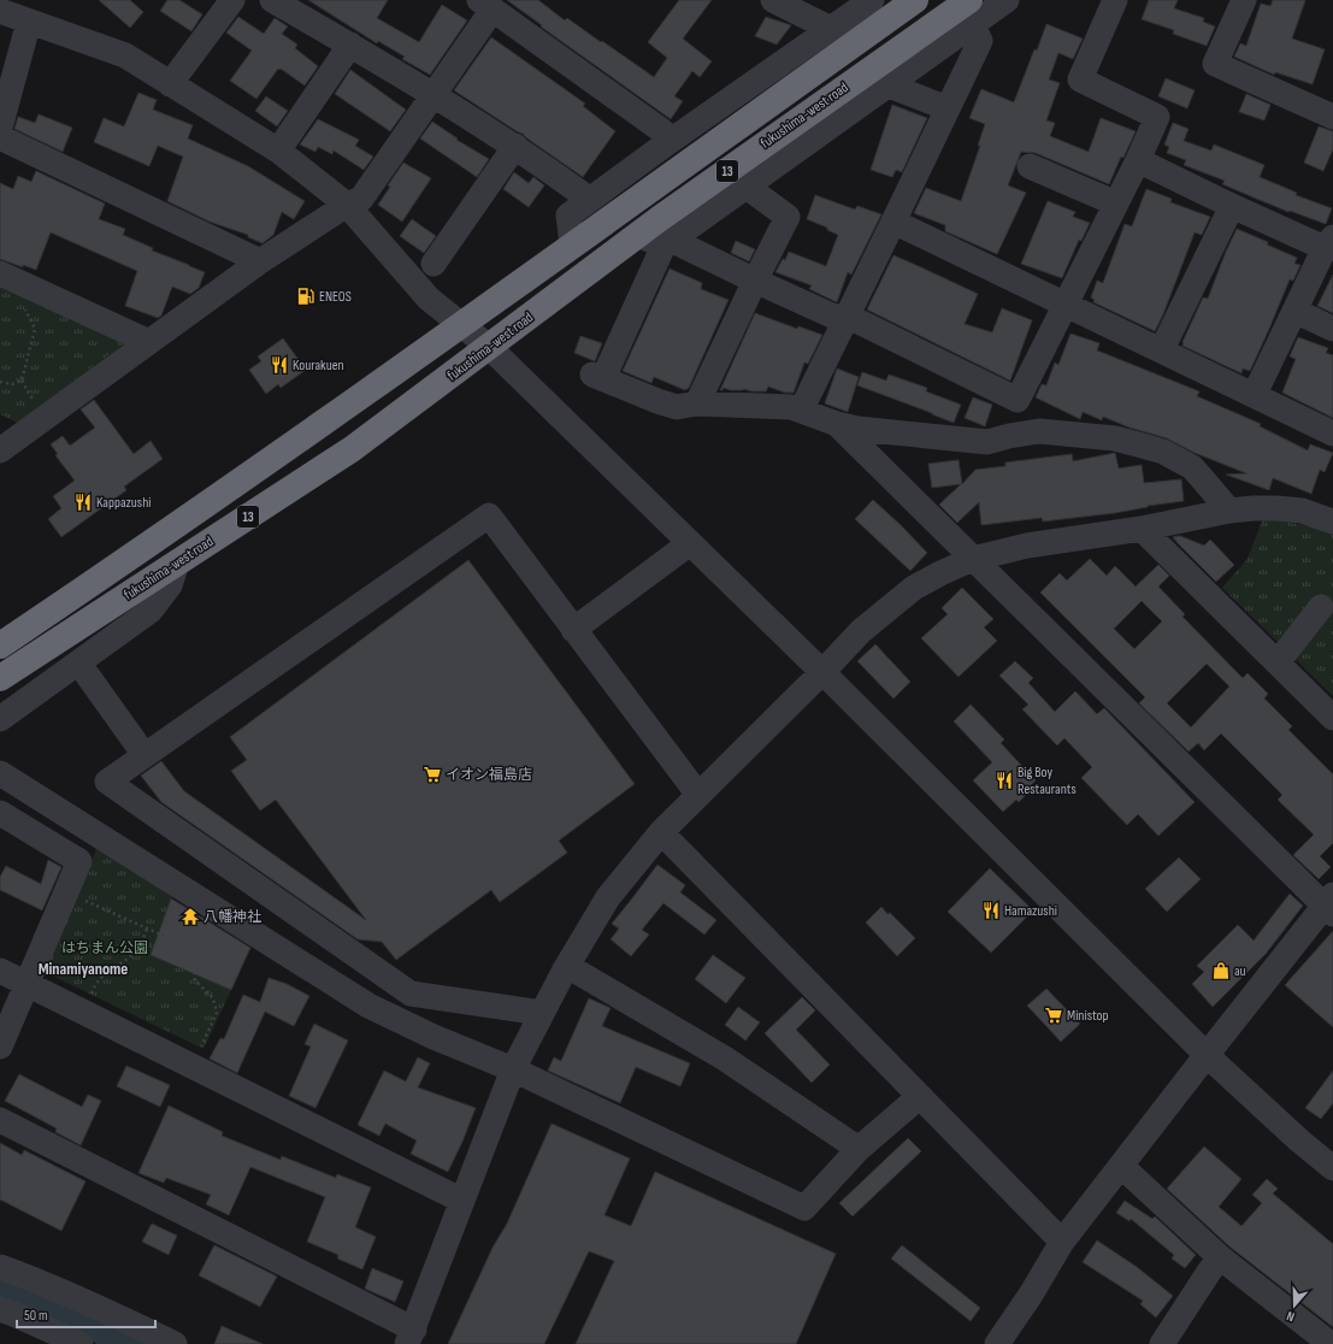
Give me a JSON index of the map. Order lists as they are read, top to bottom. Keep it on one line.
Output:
{"streets":{"highway":["fukushima-west road","13"]},"districts":["Minamiyanome"],"parks":["はちまん公園"],"places":{"fuel station":["ENEOS"],"restaurant":["Kourakuen","Kappazushi","Big Boy Restaurants","Hamazushi"],"supermarket":["イオン福島店","Ministop"],"temple":["八幡神社"],"shop":["au"]},"scale_bar":"50 m","north":"bottom"}
